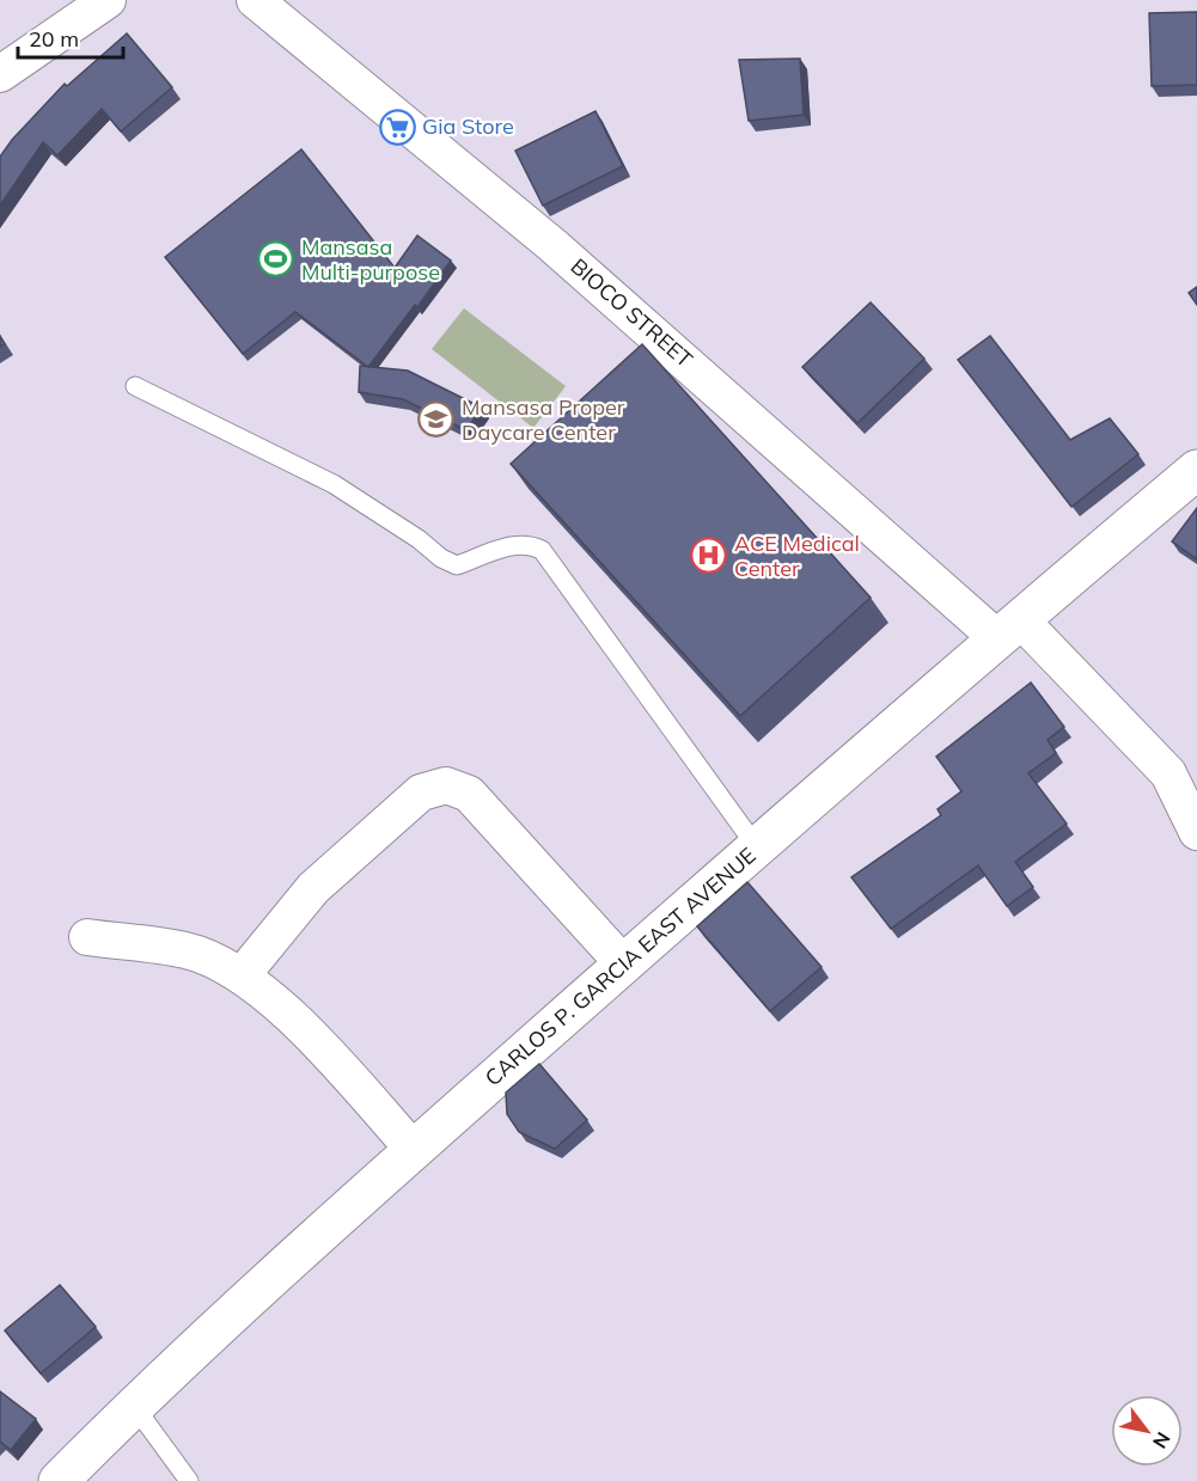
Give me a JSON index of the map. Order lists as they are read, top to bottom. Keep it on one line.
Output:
{"streets":{"main road":["CARLOS P. GARCIA EAST AVENUE"],"street":["BIOCO STREET"]},"crossings":[["BIOCO STREET","CARLOS P. GARCIA EAST AVENUE"]],"places":{"supermarket":["Gia Store"],"sports":["Mansasa Multi-purpose"],"school or university":["Mansasa Proper Daycare Center"],"hospital":["ACE Medical Center"]},"scale_bar":"20 m","north":"bottom right"}
